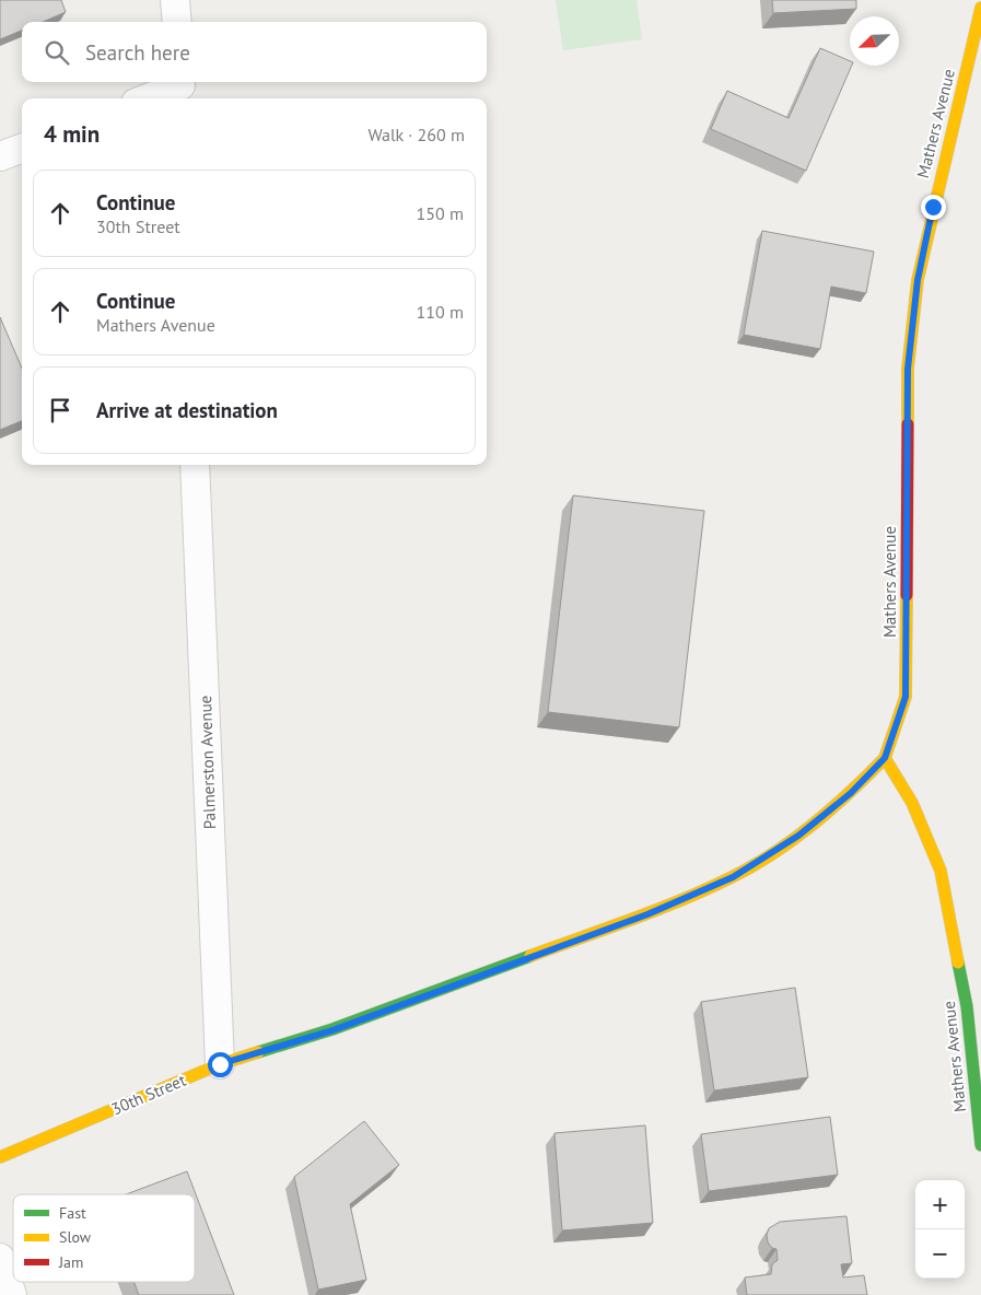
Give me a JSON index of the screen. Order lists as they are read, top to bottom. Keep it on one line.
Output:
{"streets":{"street":["Mathers Avenue","Palmerston Avenue","30th Street"]},"crossings":[["Mathers Avenue","30th Street"],["Palmerston Avenue","30th Street"]],"legend":["Fast","Slow","Jam"],"north":"bottom left","page":{"search":"Search here","heading":["4 min","Walk · 260 m"],"list":[["Continue","30th Street","150 m"],["Continue","Mathers Avenue","110 m"],"Arrive at destination"],"map_buttons":["+","−"]}}
